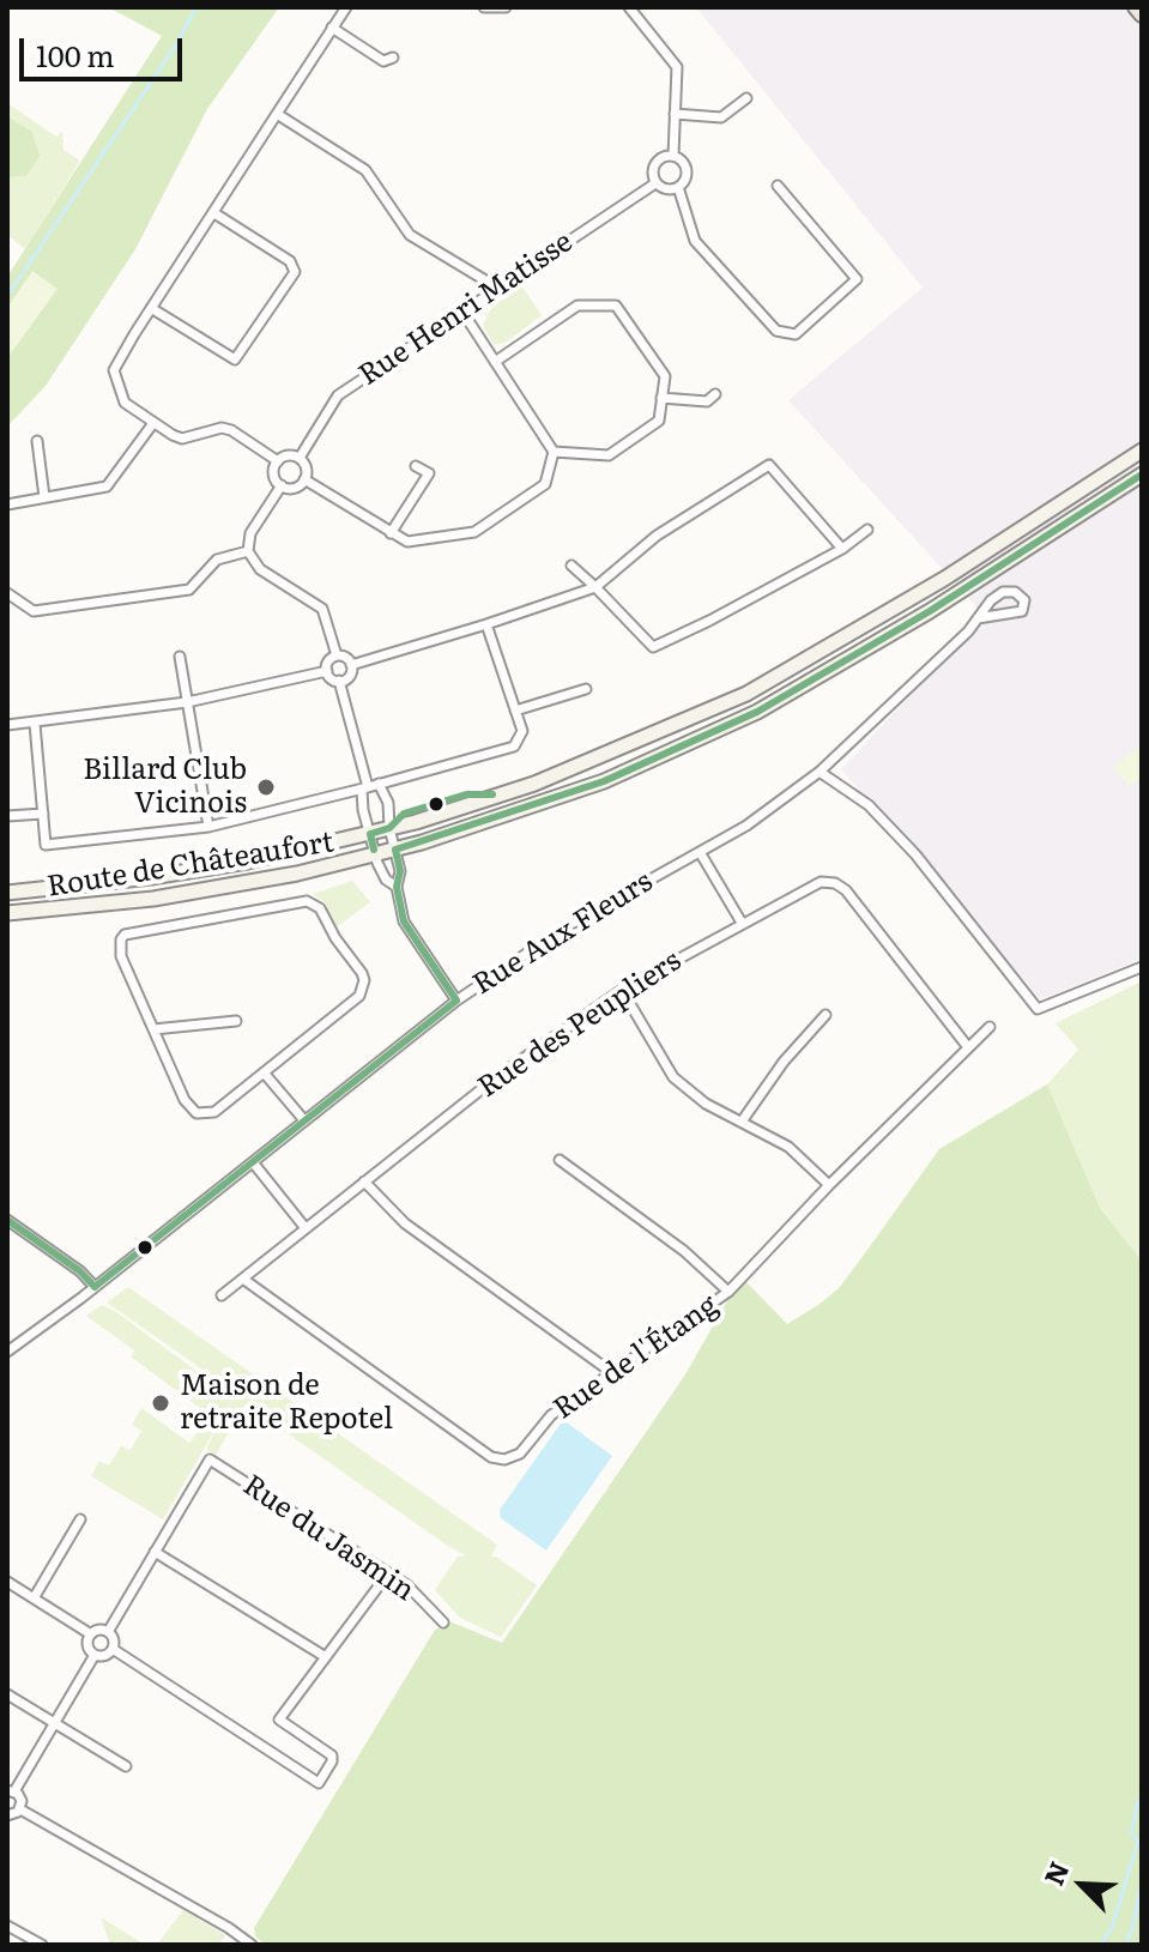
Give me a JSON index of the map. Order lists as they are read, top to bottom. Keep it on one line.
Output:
{"streets":{"main road":["Route de Châteaufort"],"street":["Rue Henri Matisse","Rue Aux Fleurs","Rue des Peupliers","Rue de l'Étang","Rue du Jasmin"]},"crossings":[["Rue des Peupliers","Rue de l'Étang"]],"places":["Billard Club Vicinois","Maison de retraite Repotel"],"scale_bar":"100 m","north":"top left"}
